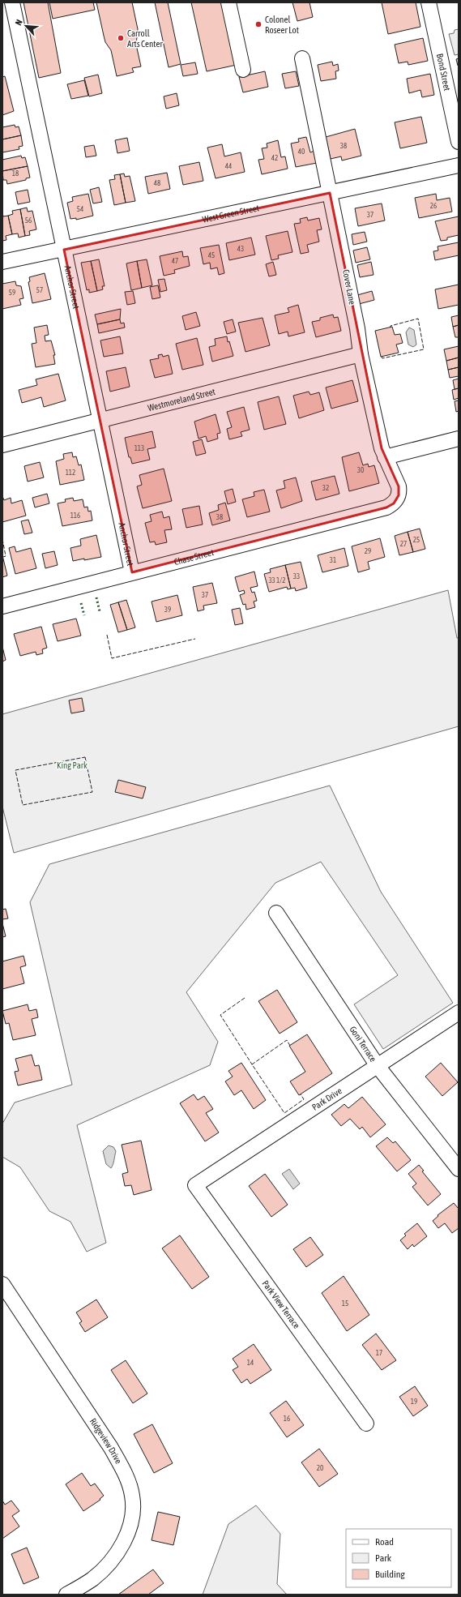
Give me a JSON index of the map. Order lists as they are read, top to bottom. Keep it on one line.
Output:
{"streets":{"street":["Bond Street","West Green Street","Cover Lane","Anchor Street","Westmoreland Street","Chase Street","Goni Terrace","Park Drive","Park View Terrace","Ridgeview Drive"]},"crossings":[["West Green Street","Cover Lane"],["West Green Street","Anchor Street"],["Cover Lane","Westmoreland Street"],["Cover Lane","Chase Street"],["Anchor Street","Westmoreland Street"],["Anchor Street","Chase Street"],["Goni Terrace","Park Drive"],["Park Drive","Park View Terrace"]],"parks":["King Park"],"places":["Colonel Roseer Lot","Carroll Arts Center"],"house_numbers":["38","40","42","44","18","48","26","54","37","56","43","45","47","57","59","113","30","112","32","116","38","25","27","29","31","33","33 1/2","37","39","15","17","14","19","16","20"],"legend":["Road","Park","Building"],"north":"top left"}
